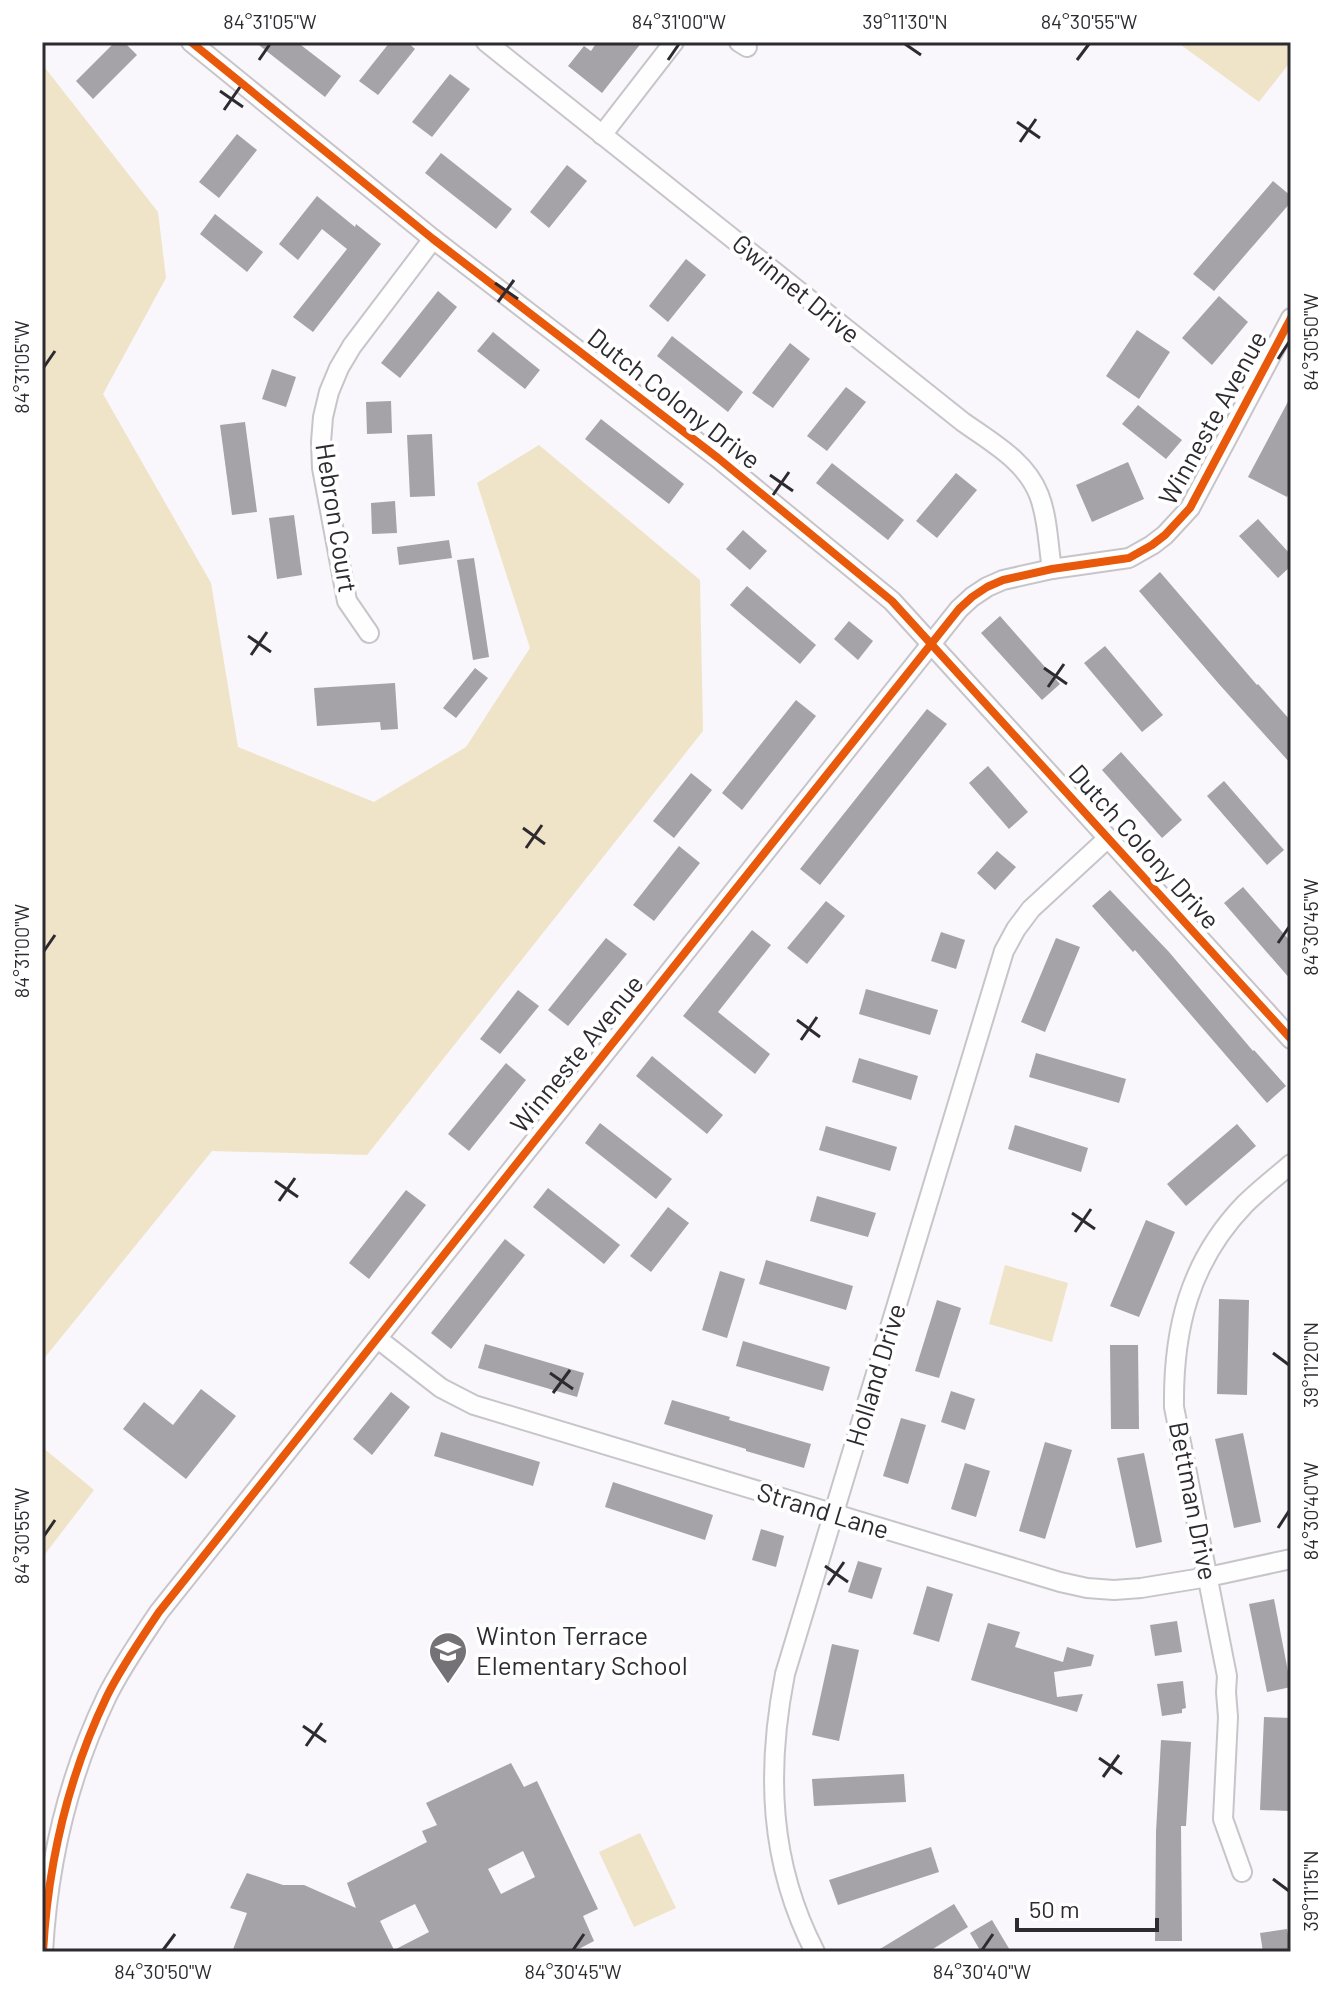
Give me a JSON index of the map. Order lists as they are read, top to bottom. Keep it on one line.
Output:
{"streets":{"street":["Gwinnet Drive","Dutch Colony Drive","Winneste Avenue","Hebron Court","Holland Drive","Bettman Drive","Strand Lane"]},"crossings":[["Gwinnet Drive","Winneste Avenue"],["Dutch Colony Drive","Winneste Avenue"],["Dutch Colony Drive","Hebron Court"],["Dutch Colony Drive","Holland Drive"],["Winneste Avenue","Strand Lane"],["Holland Drive","Strand Lane"],["Bettman Drive","Strand Lane"]],"places":{"school or university":["Winton Terrace Elementary School"]},"scale_bar":"50 m","coordinates":["84°31'05\"W","84°31'00\"W","39°11'30\"N","84°30'55\"W","84°30'50\"W","84°30'45\"W","39°11'20\"N","84°30'40\"W","39°11'15\"N"]}
